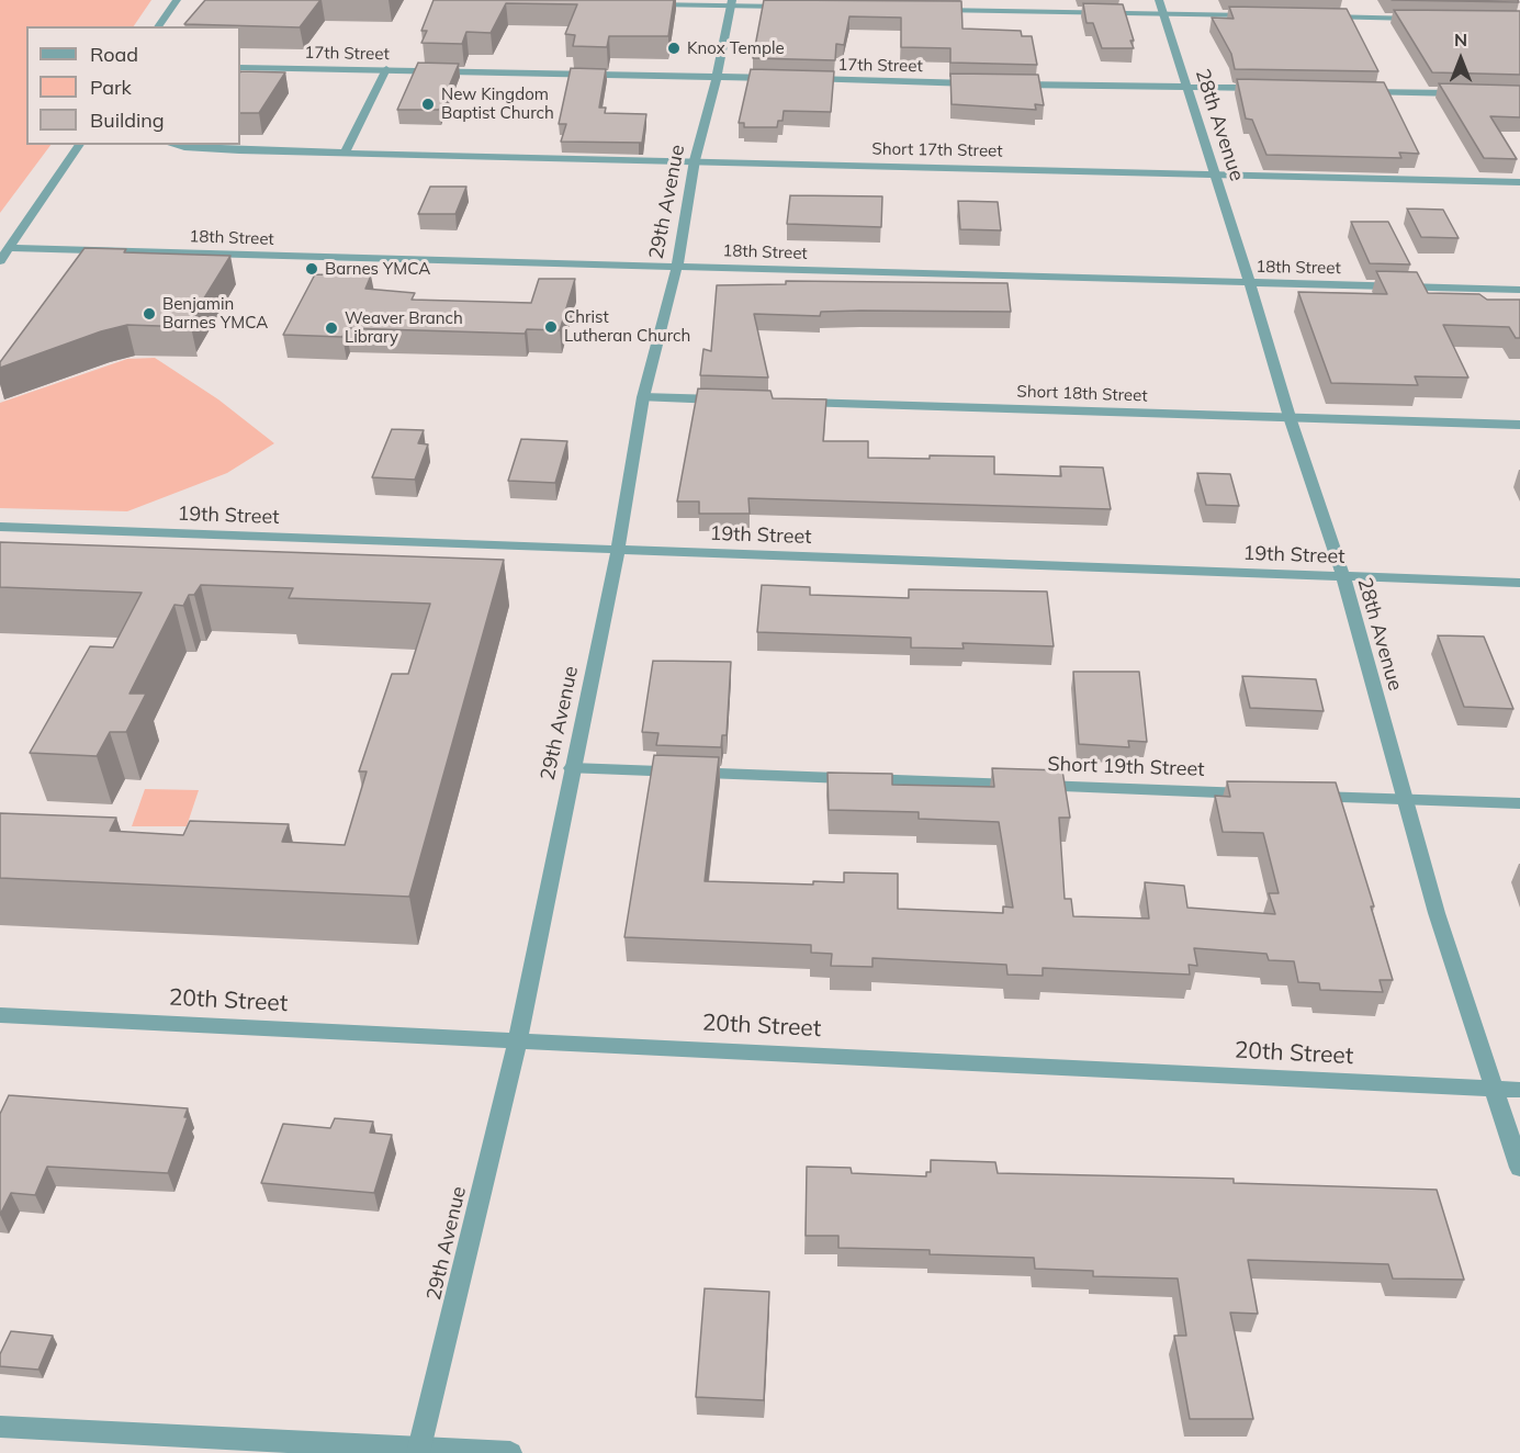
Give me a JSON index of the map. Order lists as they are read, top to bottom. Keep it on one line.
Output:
{"streets":{"street":["17th Street","28th Avenue","Short 17th Street","29th Avenue","18th Street","Short 18th Street","19th Street","Short 19th Street","20th Street"]},"crossings":[["17th Street","29th Avenue"],["28th Avenue","Short 17th Street"],["28th Avenue","18th Street"],["28th Avenue","Short 18th Street"],["28th Avenue","19th Street"],["28th Avenue","20th Street"],["Short 17th Street","29th Avenue"],["29th Avenue","18th Street"],["29th Avenue","19th Street"],["29th Avenue","Short 19th Street"],["29th Avenue","20th Street"]],"places":["Knox Temple","New Kingdom Baptist Church","Barnes YMCA","Benjamin Barnes YMCA","Christ Lutheran Church","Weaver Branch Library"],"legend":["Road","Park","Building"],"north":"top"}
